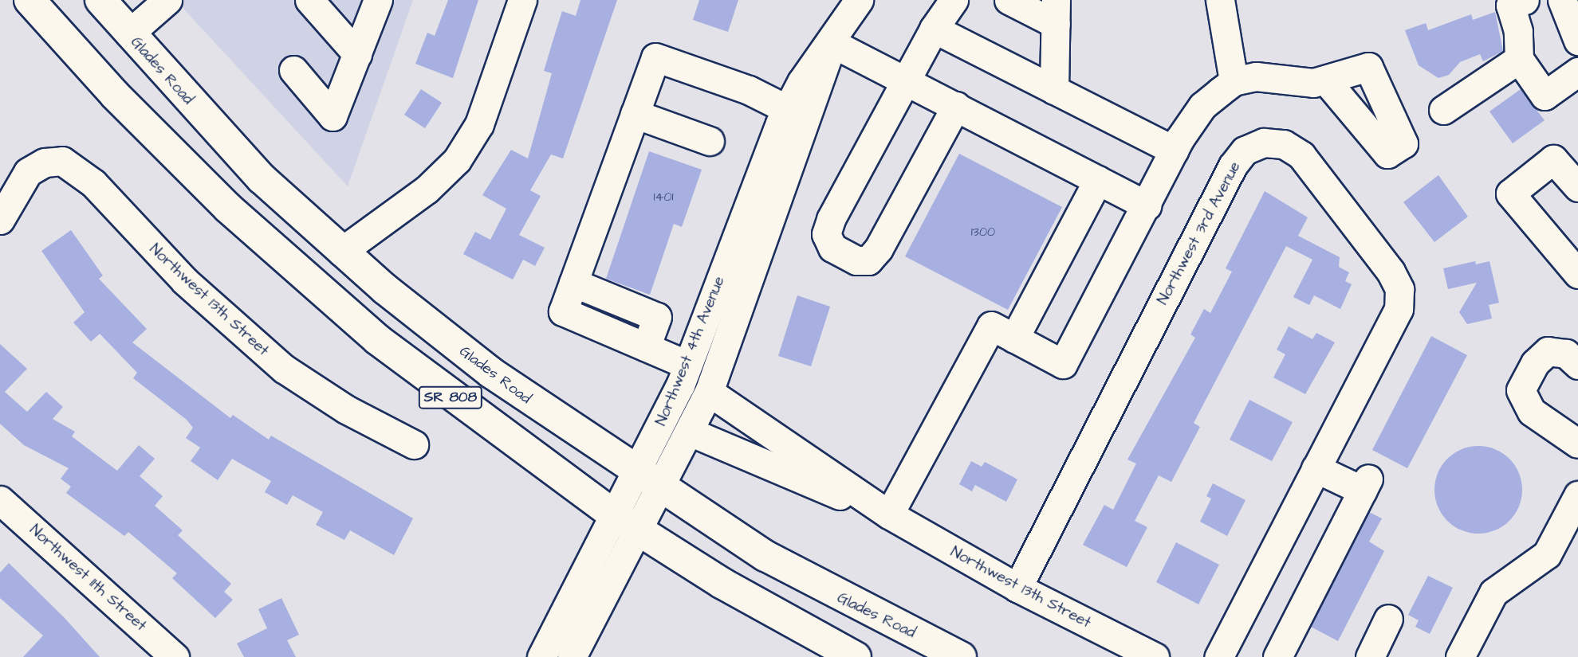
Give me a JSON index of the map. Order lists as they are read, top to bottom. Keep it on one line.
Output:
{"streets":{"main road":["Glades Road","SR 808"],"street":["Northwest 3rd Avenue","Northwest 13th Street","Northwest 4th Avenue","Northwest 11th Street"]},"crossings":[["Glades Road","Northwest 4th Avenue"],["Northwest 3rd Avenue","Northwest 13th Street"],["Northwest 13th Street","Northwest 4th Avenue"],["Northwest 4th Avenue","SR 808"]],"house_numbers":["1401","1300"]}
